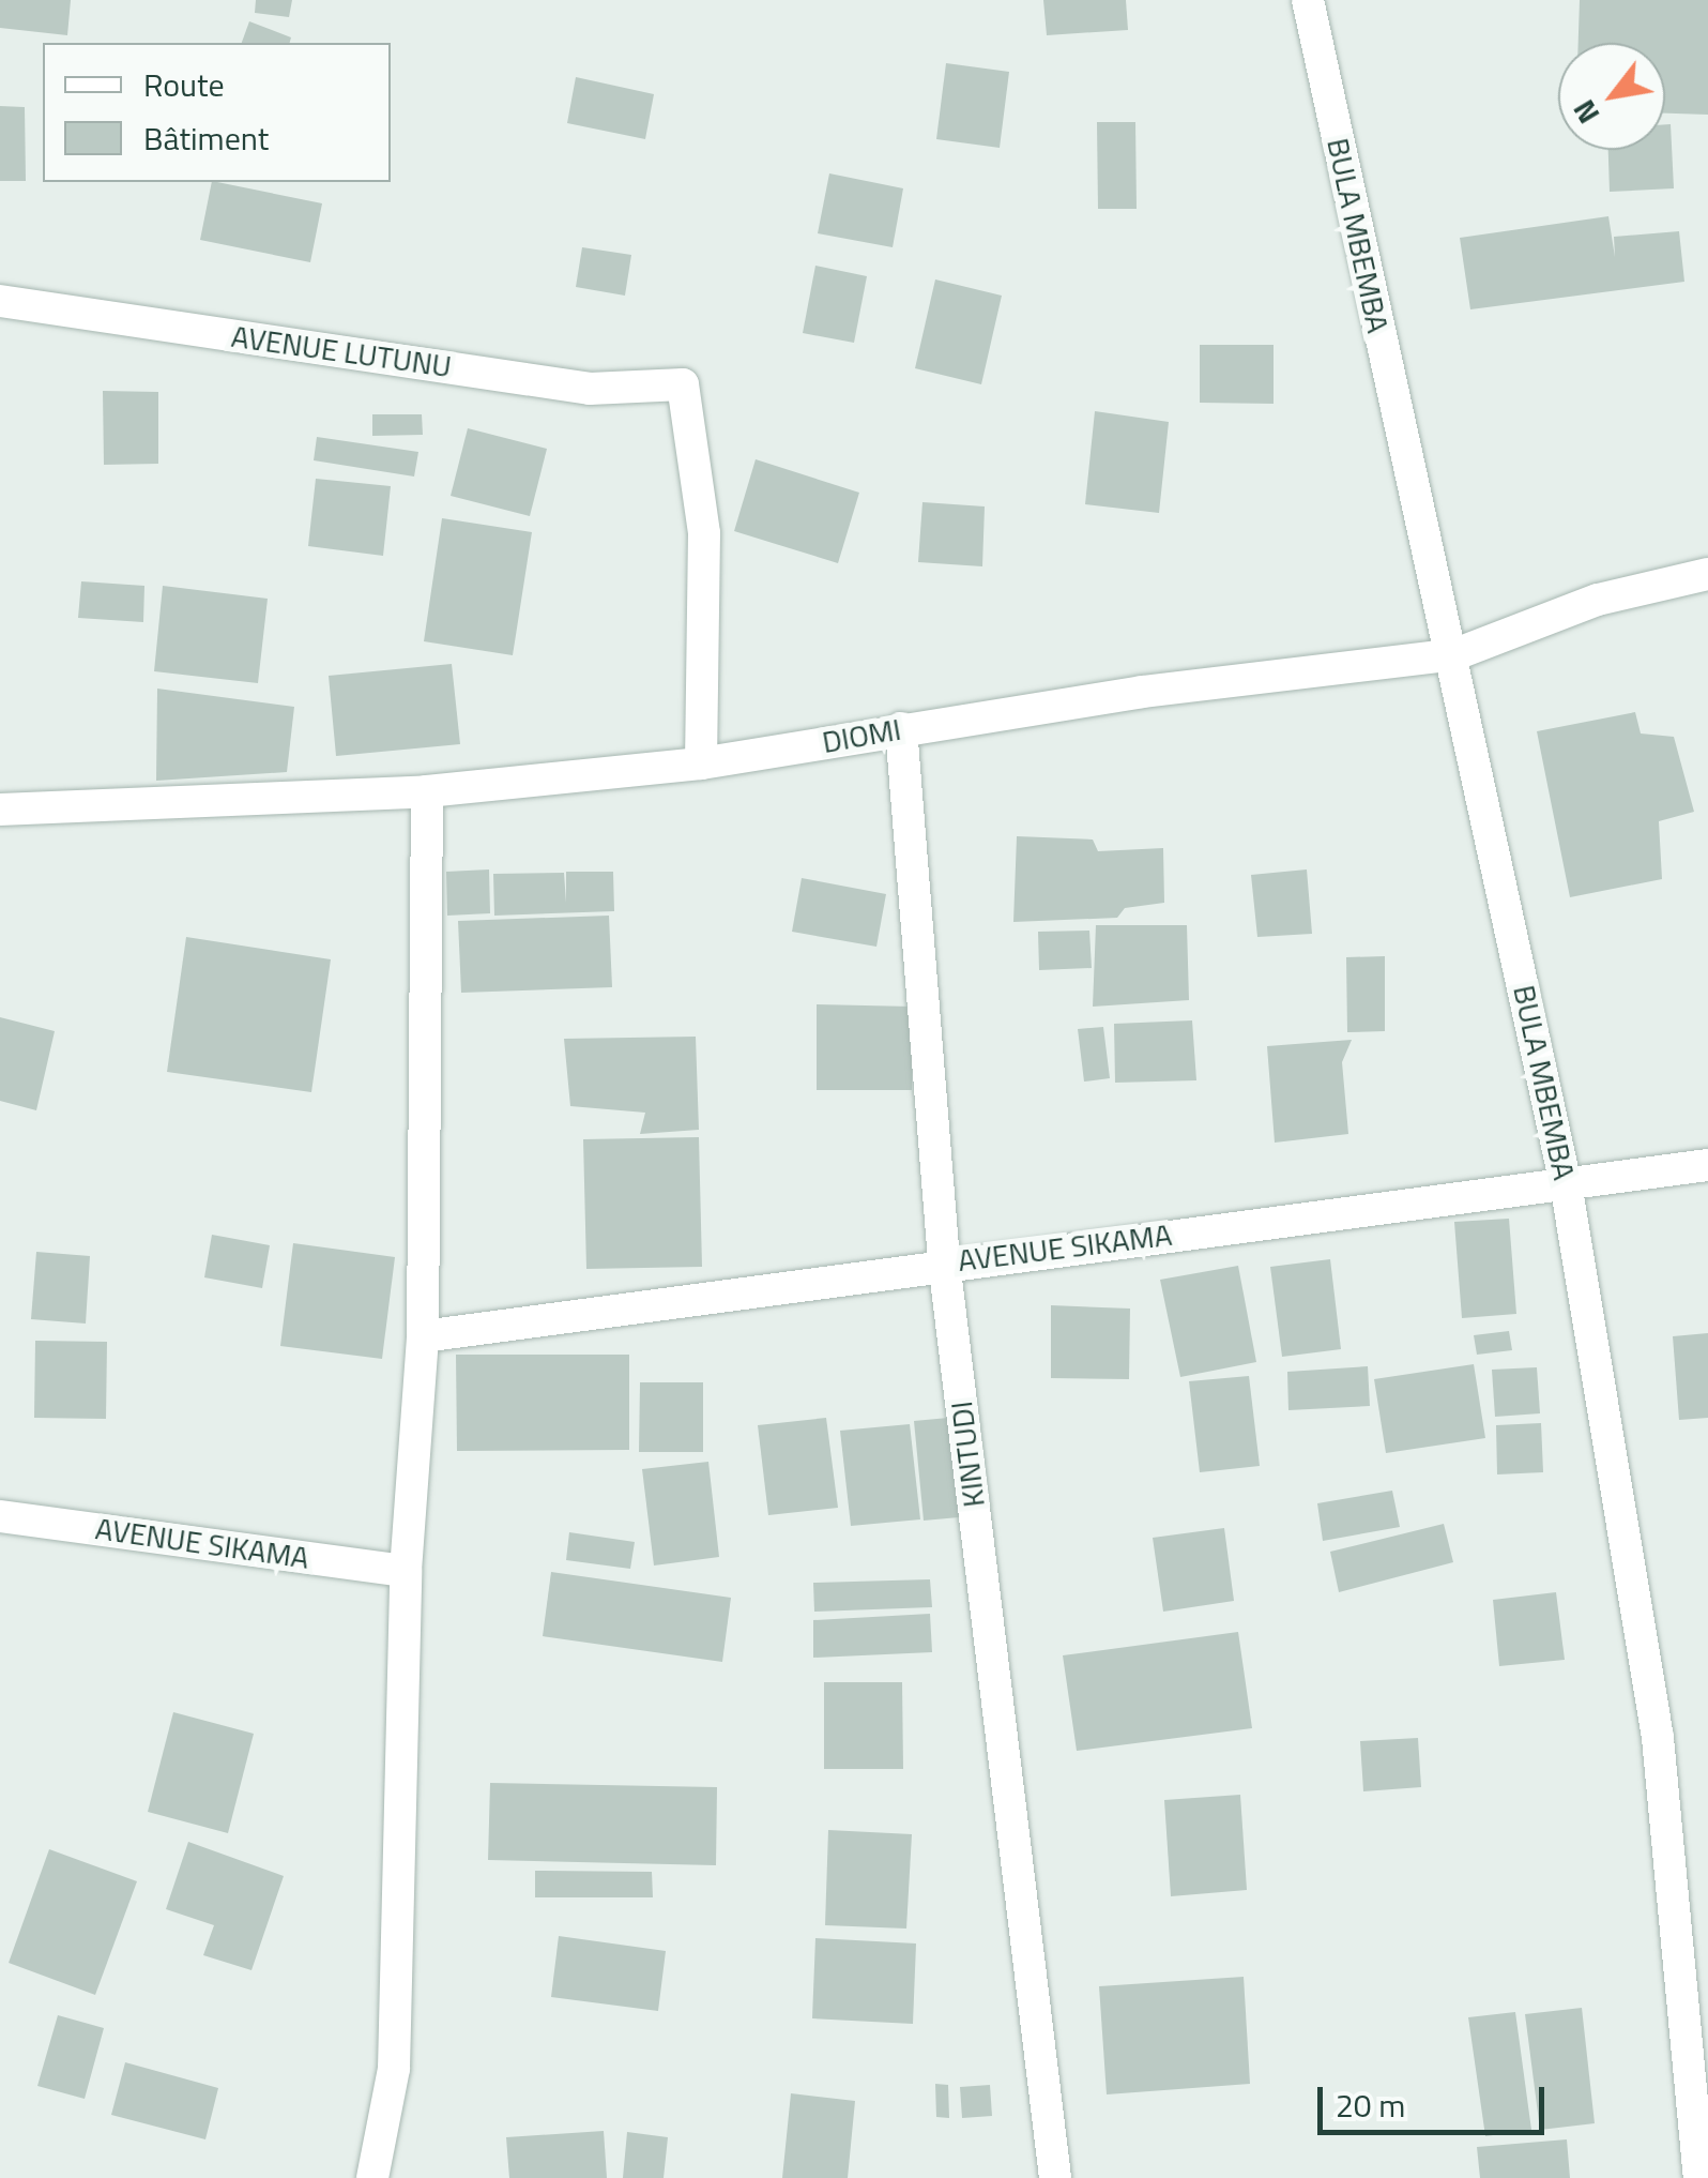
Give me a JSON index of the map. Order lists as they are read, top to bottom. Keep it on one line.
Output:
{"streets":{"street":["BULA MBEMBA","AVENUE LUTUNU","DIOMI","AVENUE SIKAMA","KINTUDI"]},"crossings":[["BULA MBEMBA","DIOMI"],["BULA MBEMBA","AVENUE SIKAMA"],["AVENUE LUTUNU","DIOMI"],["DIOMI","KINTUDI"],["AVENUE SIKAMA","KINTUDI"]],"legend":["Route","Bâtiment"],"scale_bar":"20 m","north":"bottom left"}
